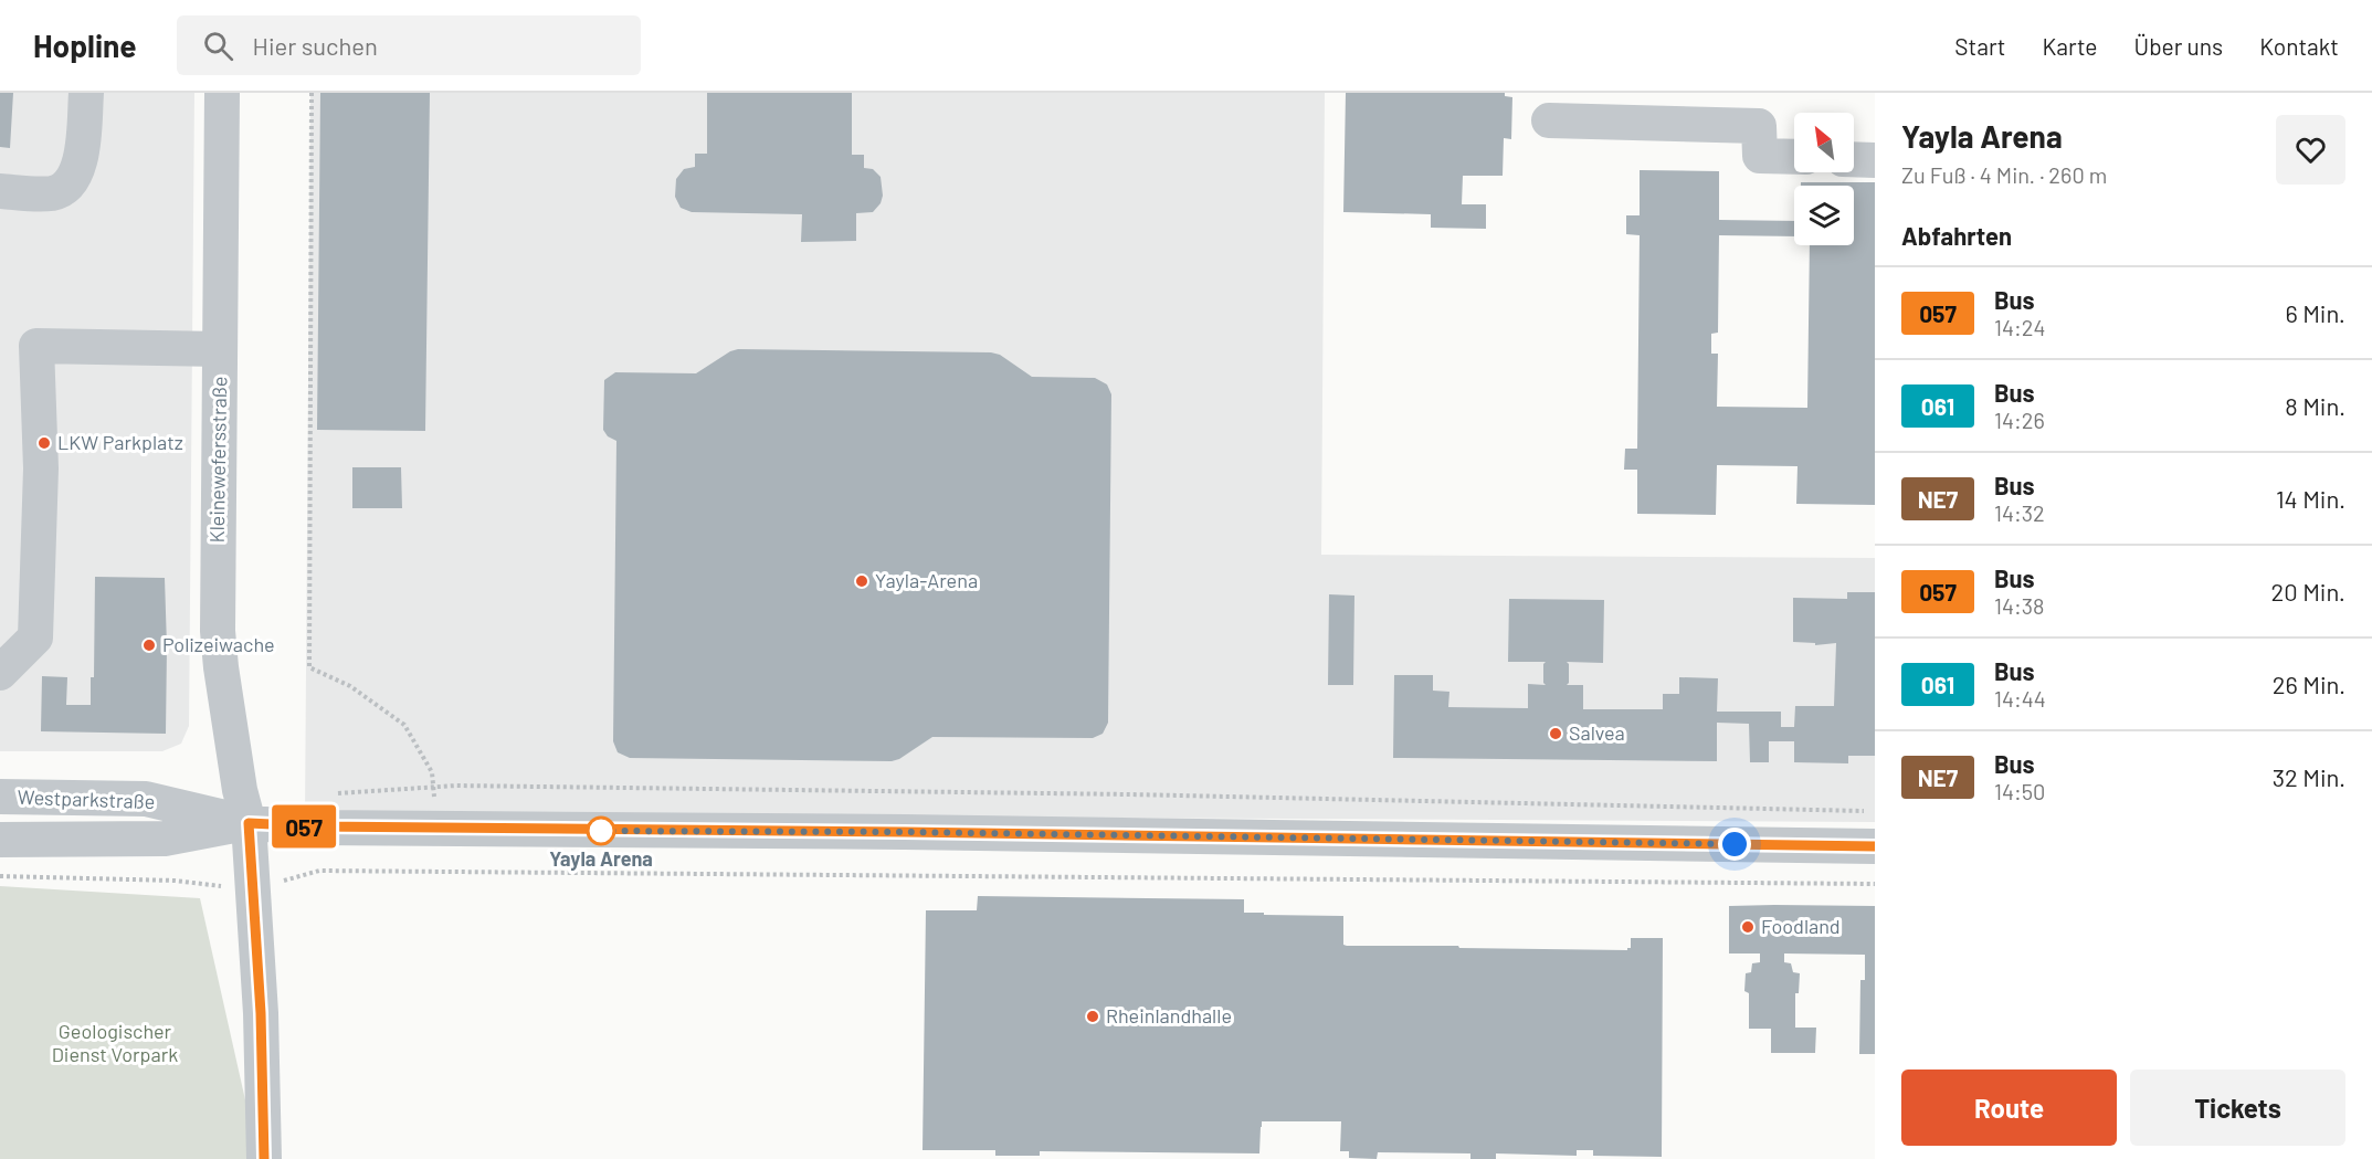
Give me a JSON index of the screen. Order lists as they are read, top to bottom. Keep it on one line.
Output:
{"streets":{"street":["Kleinewefersstraße","Westparkstraße"]},"crossings":[["Kleinewefersstraße","Westparkstraße"]],"parks":["Geologischer Dienst Vorpark"],"places":["LKW Parkplatz","Yayla-Arena","Polizeiwache","Salvea","Yayla Arena","Foodland","Rheinlandhalle"],"lines":["bus line 057"],"north":"top left","page":{"header":"Hopline","search":"Hier suchen","nav":["Start","Karte","Über uns","Kontakt"],"on_map":"057","heading":[["Yayla Arena","Zu Fuß · 4 Min. · 260 m"],"Abfahrten"],"list":[{"mark":"057","name":"Bus","note":"14:24","value":"6 Min."},{"mark":"061","name":"Bus","note":"14:26","value":"8 Min."},{"mark":"NE7","name":"Bus","note":"14:32","value":"14 Min."},{"mark":"057","name":"Bus","note":"14:38","value":"20 Min."},{"mark":"061","name":"Bus","note":"14:44","value":"26 Min."},{"mark":"NE7","name":"Bus","note":"14:50","value":"32 Min."}],"buttons":["Route","Tickets"]}}
